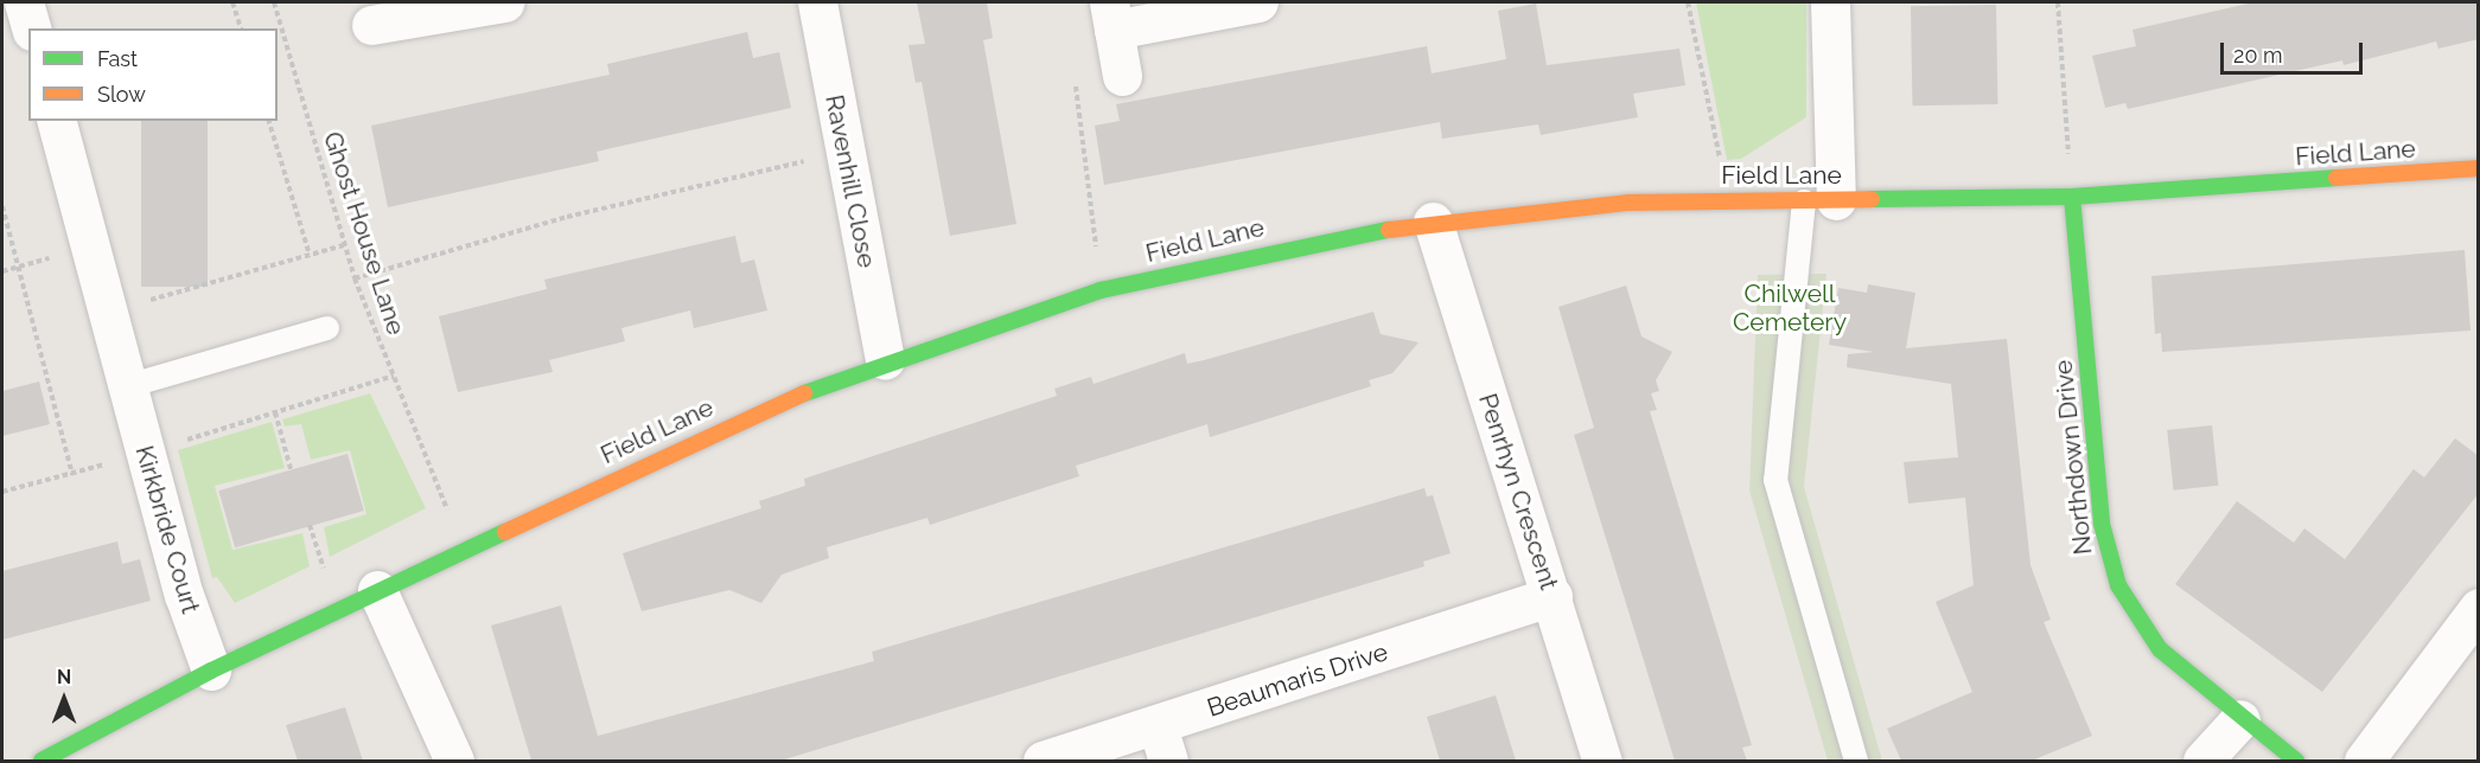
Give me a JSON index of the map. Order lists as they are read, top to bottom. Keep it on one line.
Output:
{"streets":{"street":["Field Lane","Ravenhill Close","Northdown Drive","Penrhyn Crescent","Kirkbride Court","Beaumaris Drive"],"path":["Ghost House Lane"]},"crossings":[["Field Lane","Ravenhill Close"],["Field Lane","Ghost House Lane"],["Field Lane","Northdown Drive"],["Field Lane","Penrhyn Crescent"],["Field Lane","Kirkbride Court"],["Penrhyn Crescent","Beaumaris Drive"]],"parks":["Chilwell Cemetery"],"legend":["Fast","Slow"],"scale_bar":"20 m","north":"top"}
